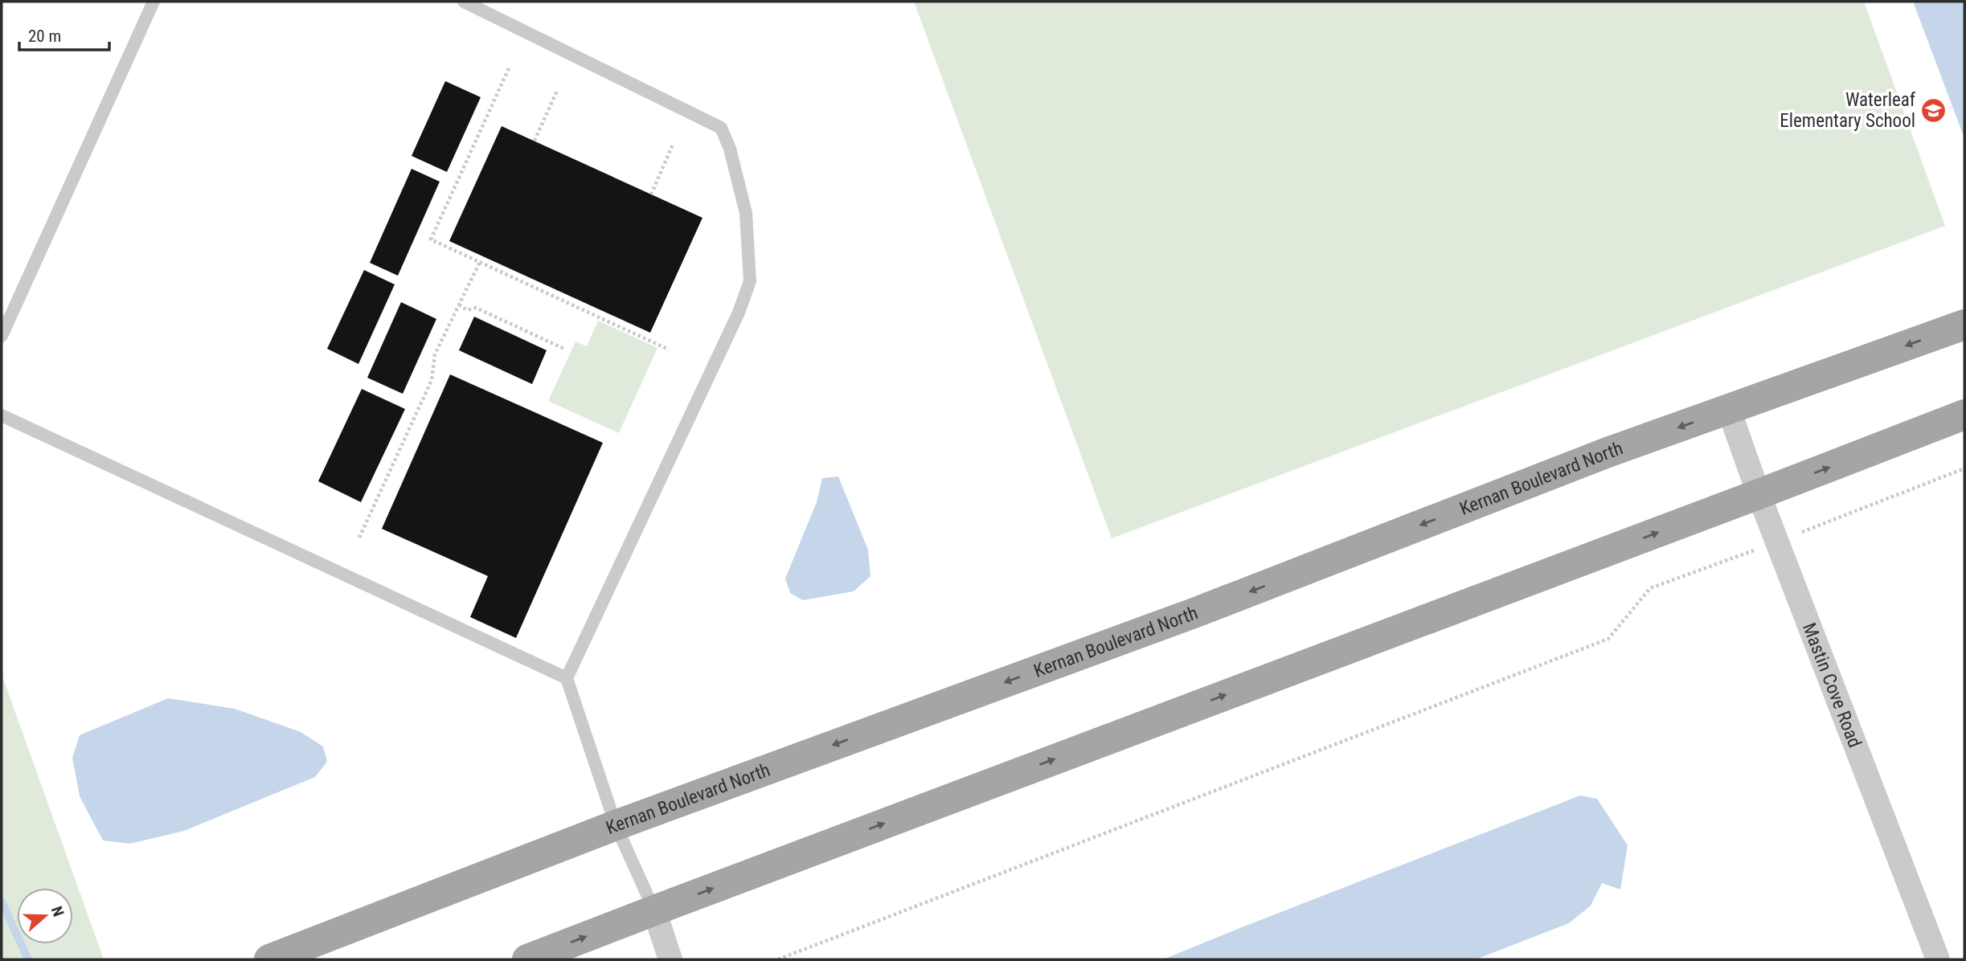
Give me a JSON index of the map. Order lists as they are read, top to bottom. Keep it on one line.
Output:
{"streets":{"main road":["Kernan Boulevard North"],"street":["Mastin Cove Road"]},"crossings":[["Kernan Boulevard North","Mastin Cove Road"]],"places":{"school or university":["Waterleaf Elementary School"]},"scale_bar":"20 m","north":"right"}
